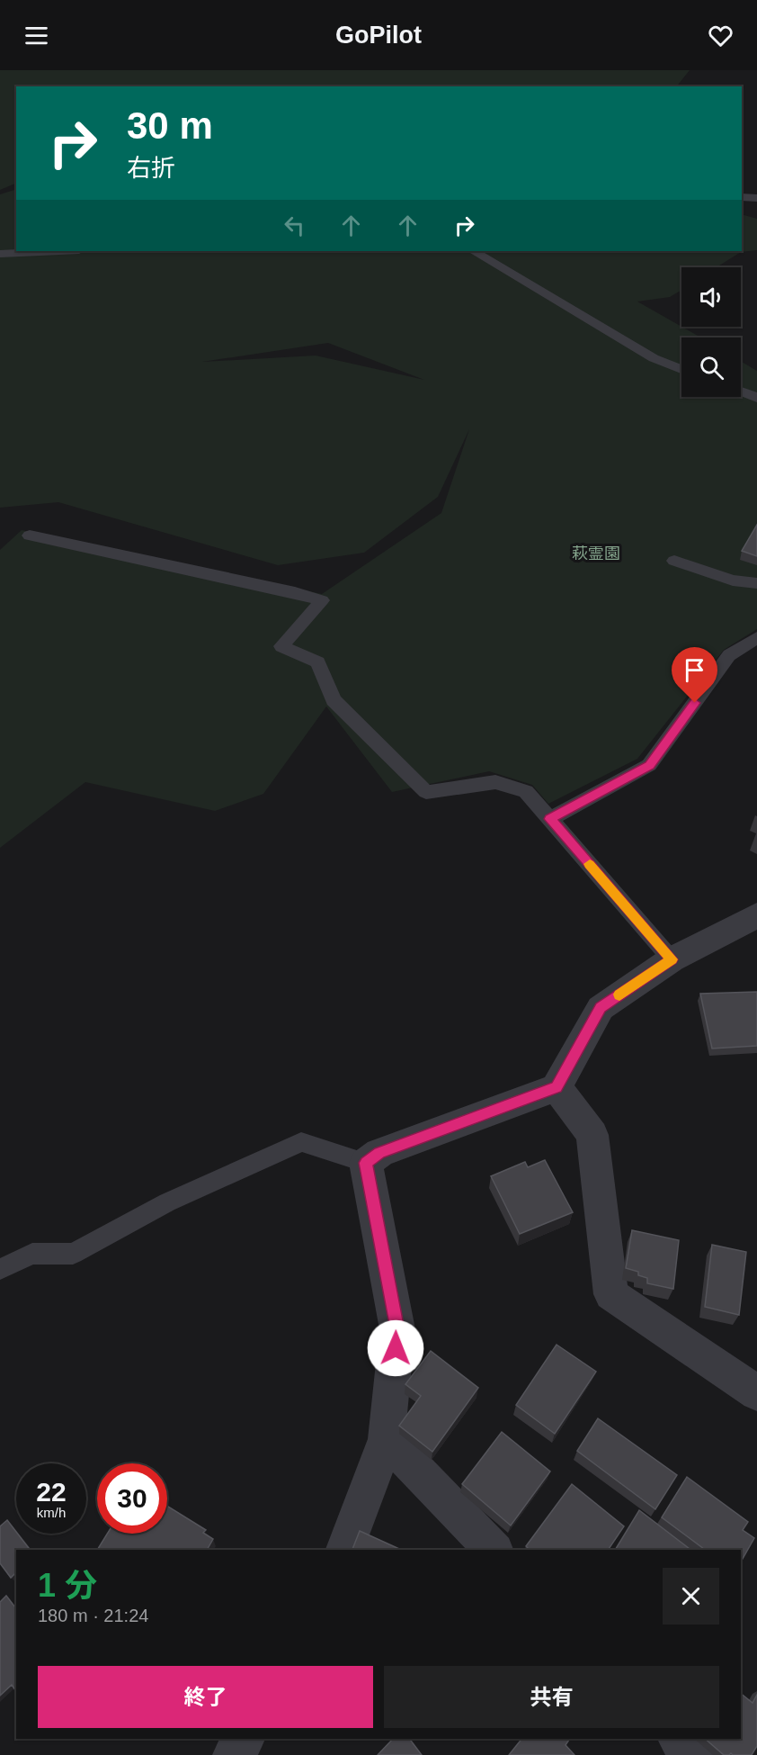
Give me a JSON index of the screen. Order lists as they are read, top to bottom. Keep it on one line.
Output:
{"parks":["萩霊園"],"page":{"header":"GoPilot","turn":["30 m","右折"],"speed":"22 km/h","limit":"30","heading":["1 分","180 m · 21:24"],"buttons":["終了","共有"]}}
